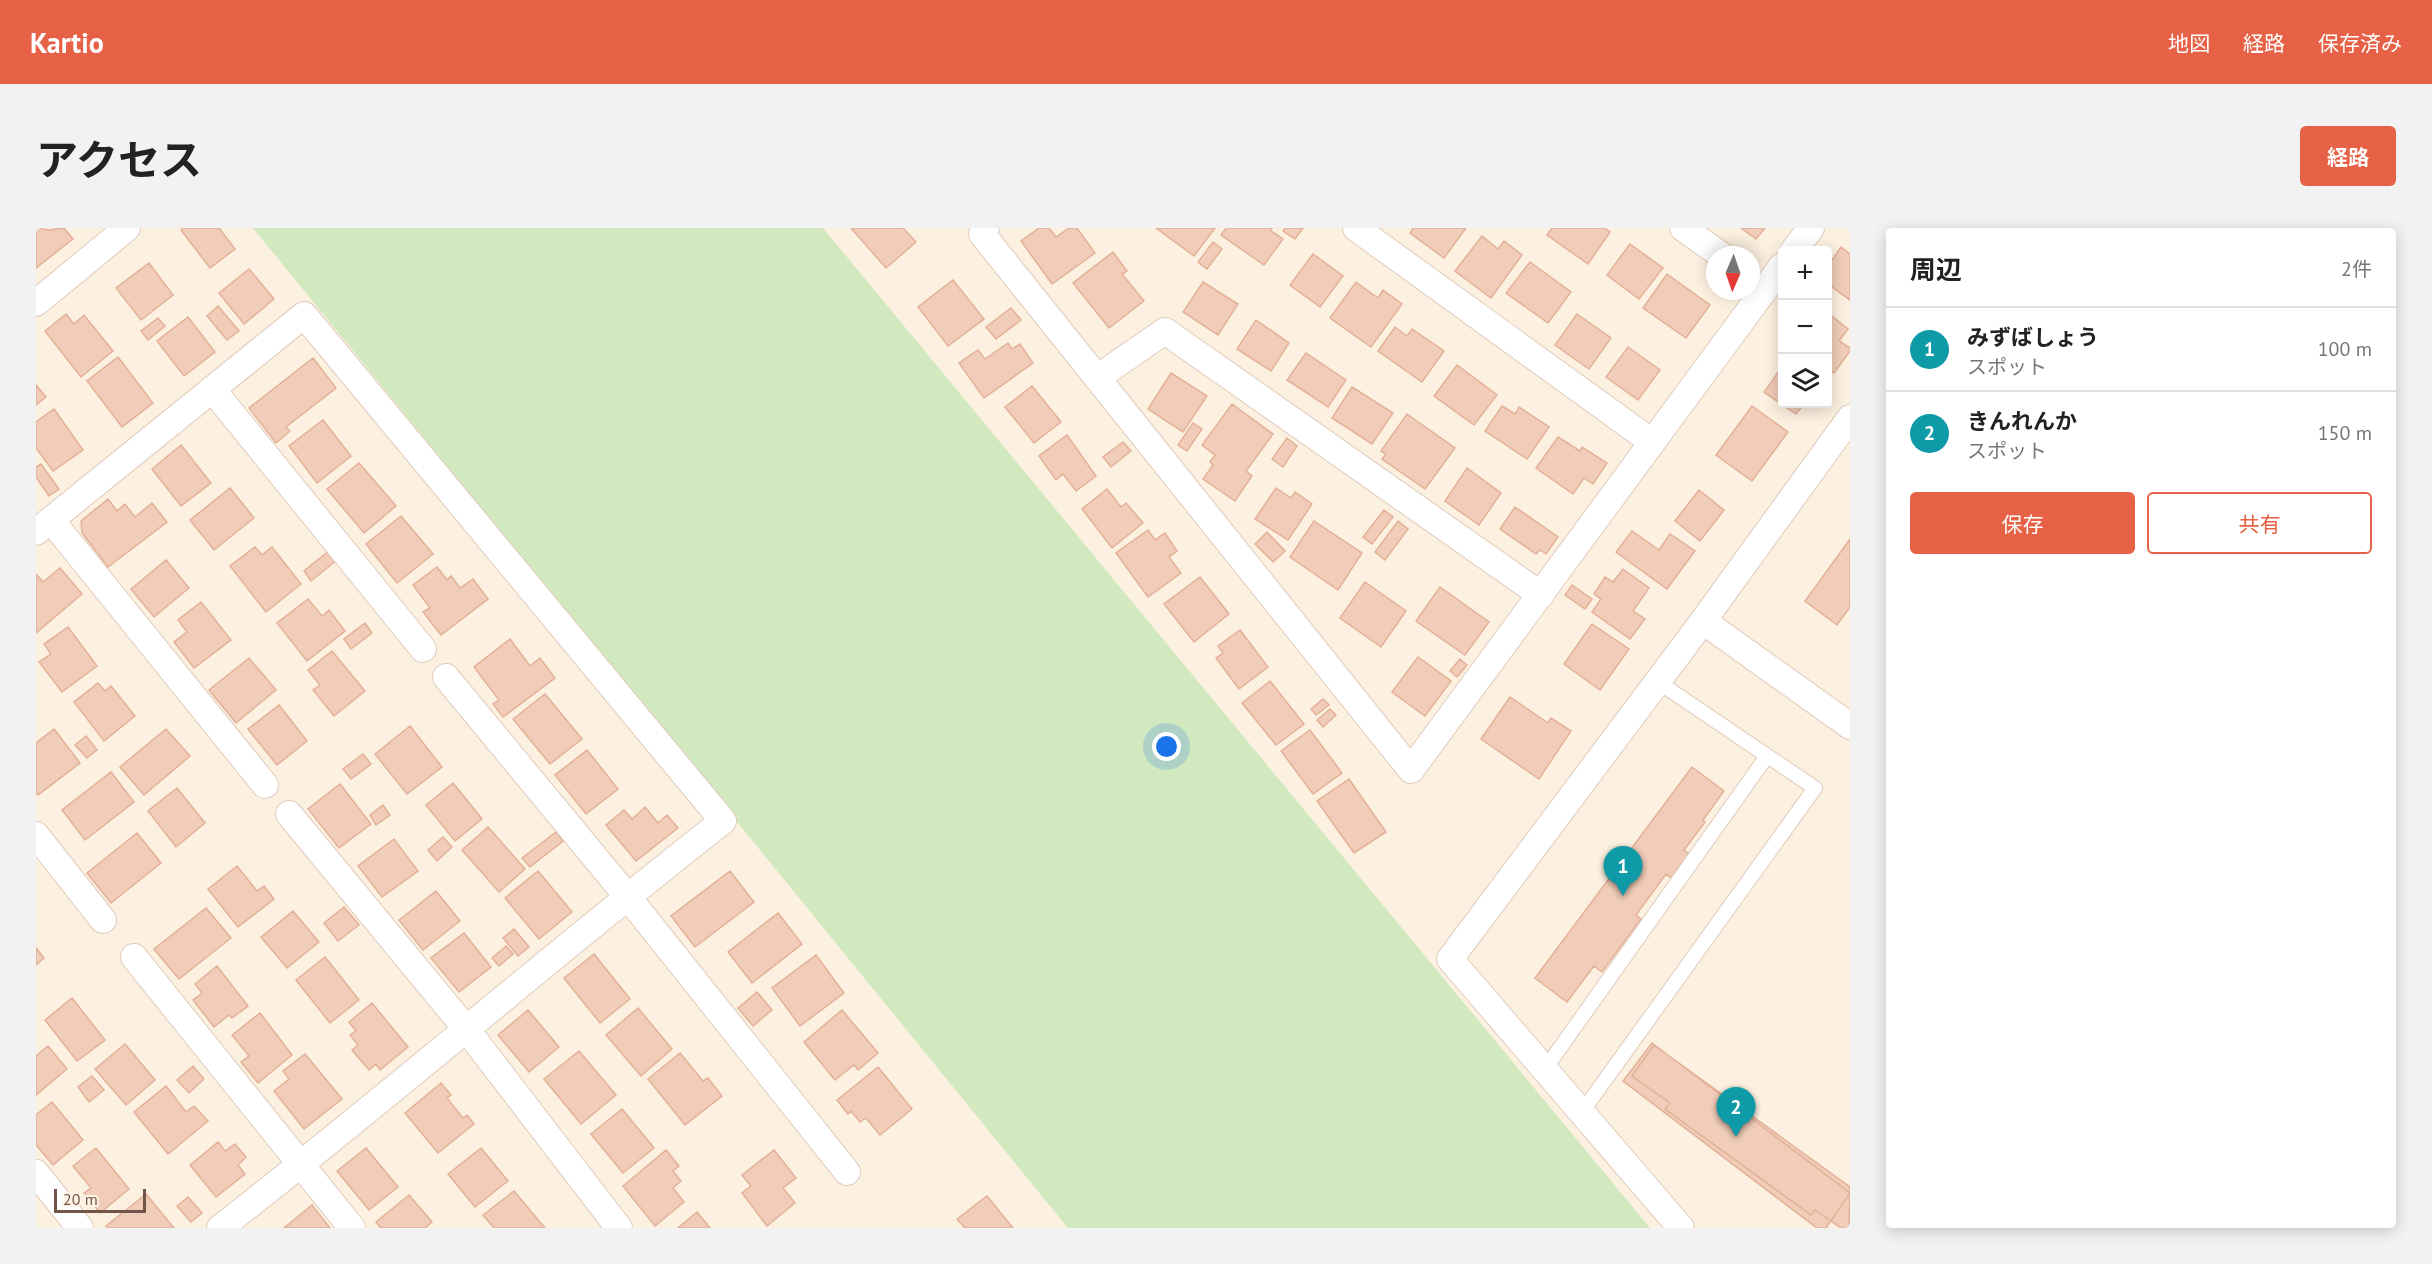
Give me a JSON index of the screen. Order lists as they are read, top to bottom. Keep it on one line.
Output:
{"scale_bar":"20 m","north":"bottom","page":{"header":"Kartio","nav":["地図","経路","保存済み"],"title":"アクセス","buttons":["経路",["保存","共有"]],"heading":["周辺","2件"],"map_buttons":["+","−"],"list":[{"mark":"1","name":"みずばしょう","note":"スポット","value":"100 m"},{"mark":"2","name":"きんれんか","note":"スポット","value":"150 m"}],"pins":["1","2"],"scale":"20 m"}}
